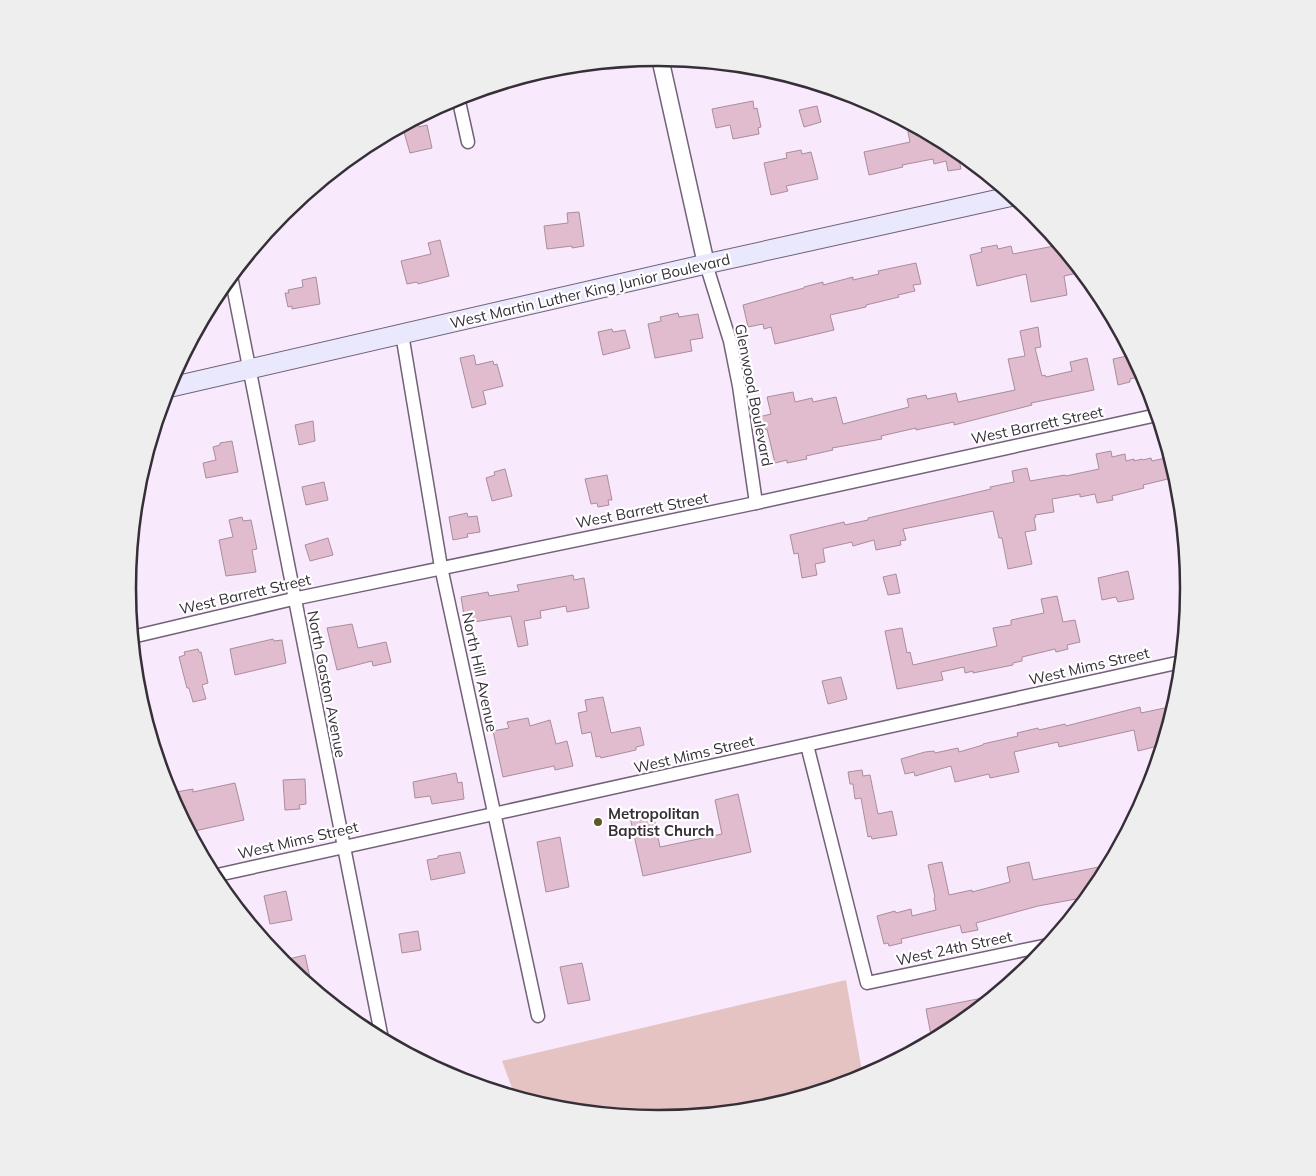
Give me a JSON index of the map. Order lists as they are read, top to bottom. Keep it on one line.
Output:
{"streets":{"main road":["West Martin Luther King Junior Boulevard"],"street":["Glenwood Boulevard","West Barrett Street","West Mims Street","North Hill Avenue","North Gaston Avenue","West 24th Street"]},"crossings":[["West Martin Luther King Junior Boulevard","Glenwood Boulevard"],["West Martin Luther King Junior Boulevard","North Hill Avenue"],["West Martin Luther King Junior Boulevard","North Gaston Avenue"],["Glenwood Boulevard","West Barrett Street"],["West Barrett Street","North Hill Avenue"],["West Barrett Street","North Gaston Avenue"],["West Mims Street","North Hill Avenue"],["West Mims Street","North Gaston Avenue"],["West Mims Street","West 24th Street"]],"places":["Metropolitan Baptist Church"]}
